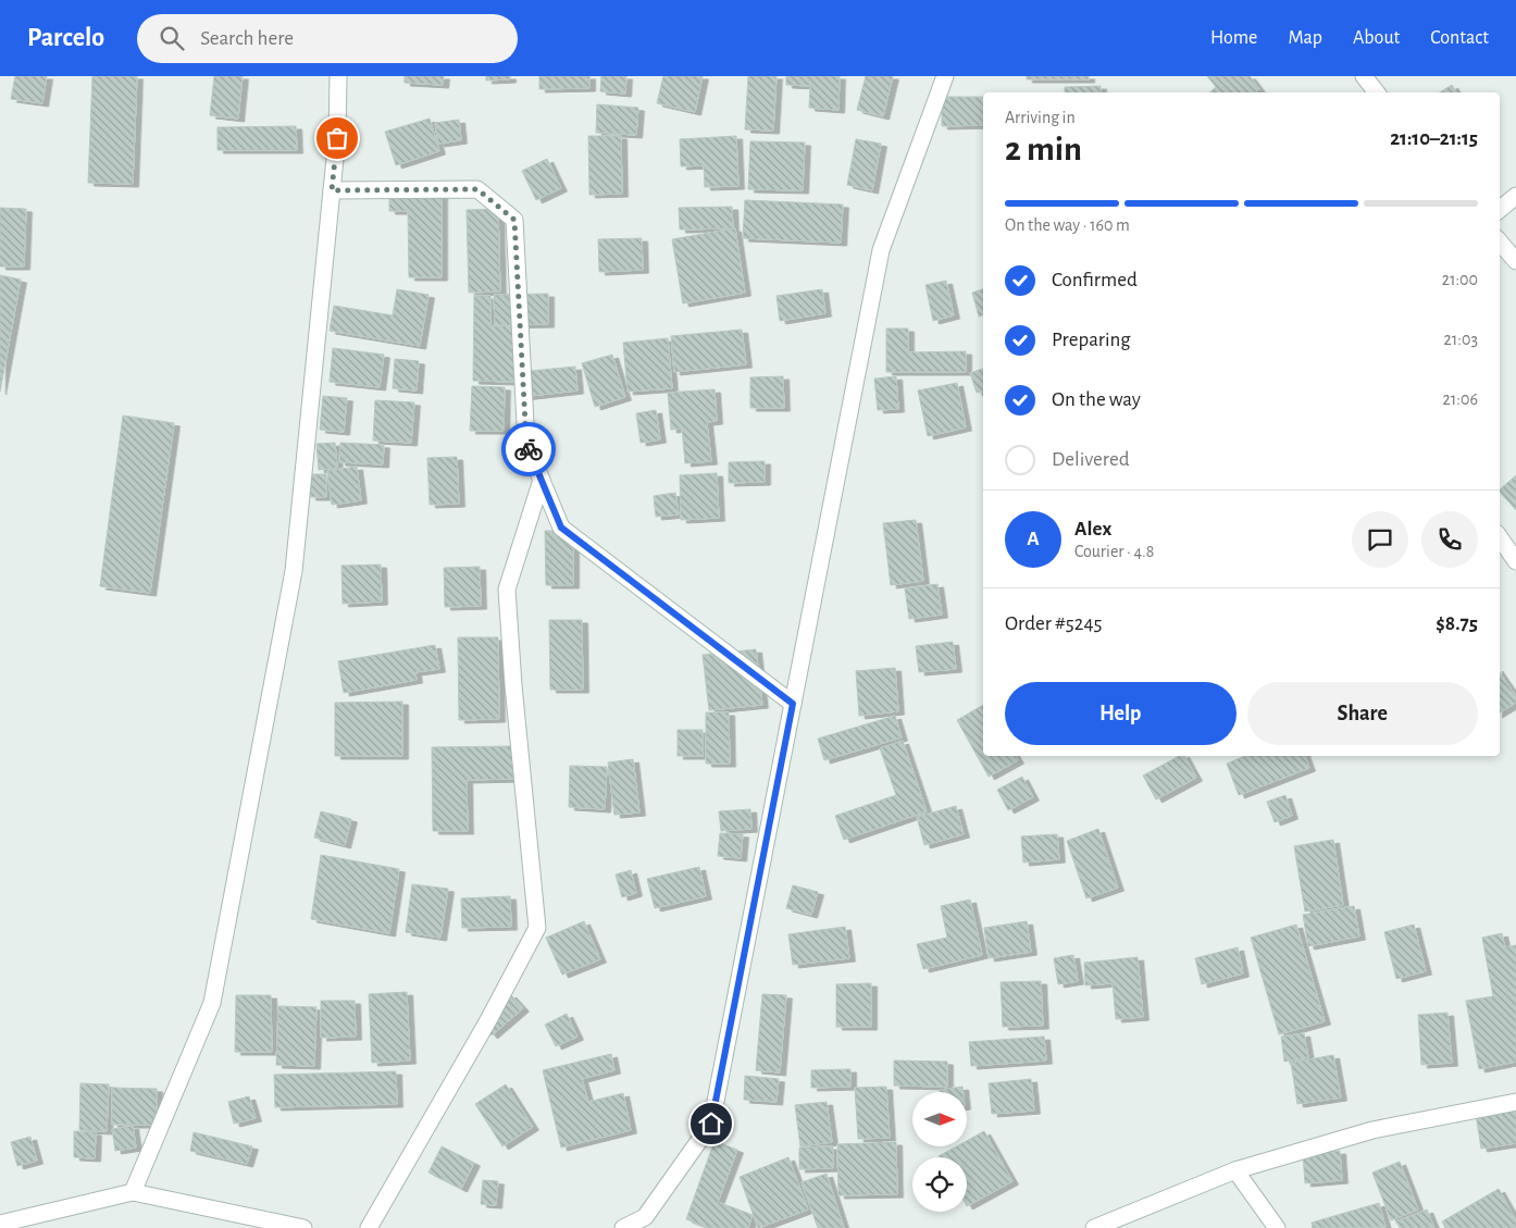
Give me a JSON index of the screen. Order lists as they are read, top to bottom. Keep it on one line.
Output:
{"north":"right","page":{"header":"Parcelo","search":"Search here","nav":["Home","Map","About","Contact"],"heading":["2 min","Arriving in","21:10–21:15"],"panel":["Alex","Courier · 4.8","Order #5245","$8.75"],"bar":"On the way · 160 m","list":[["Confirmed","21:00"],["Preparing","21:03"],["On the way","21:06"],"Delivered"],"round":"A","buttons":["Help","Share"]}}
